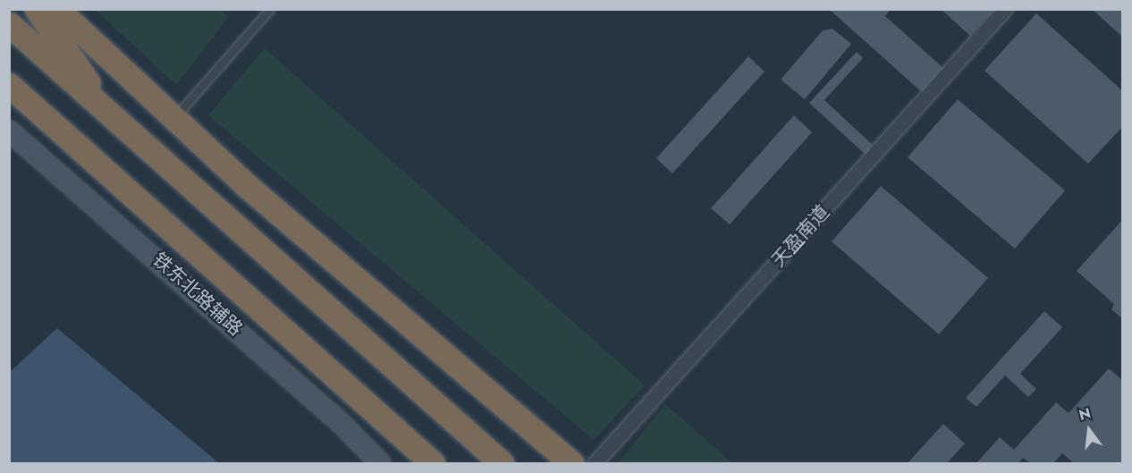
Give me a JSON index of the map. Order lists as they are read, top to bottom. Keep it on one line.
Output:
{"streets":{"street":["天盈南道","铁东北路辅路"]},"north":"top"}
